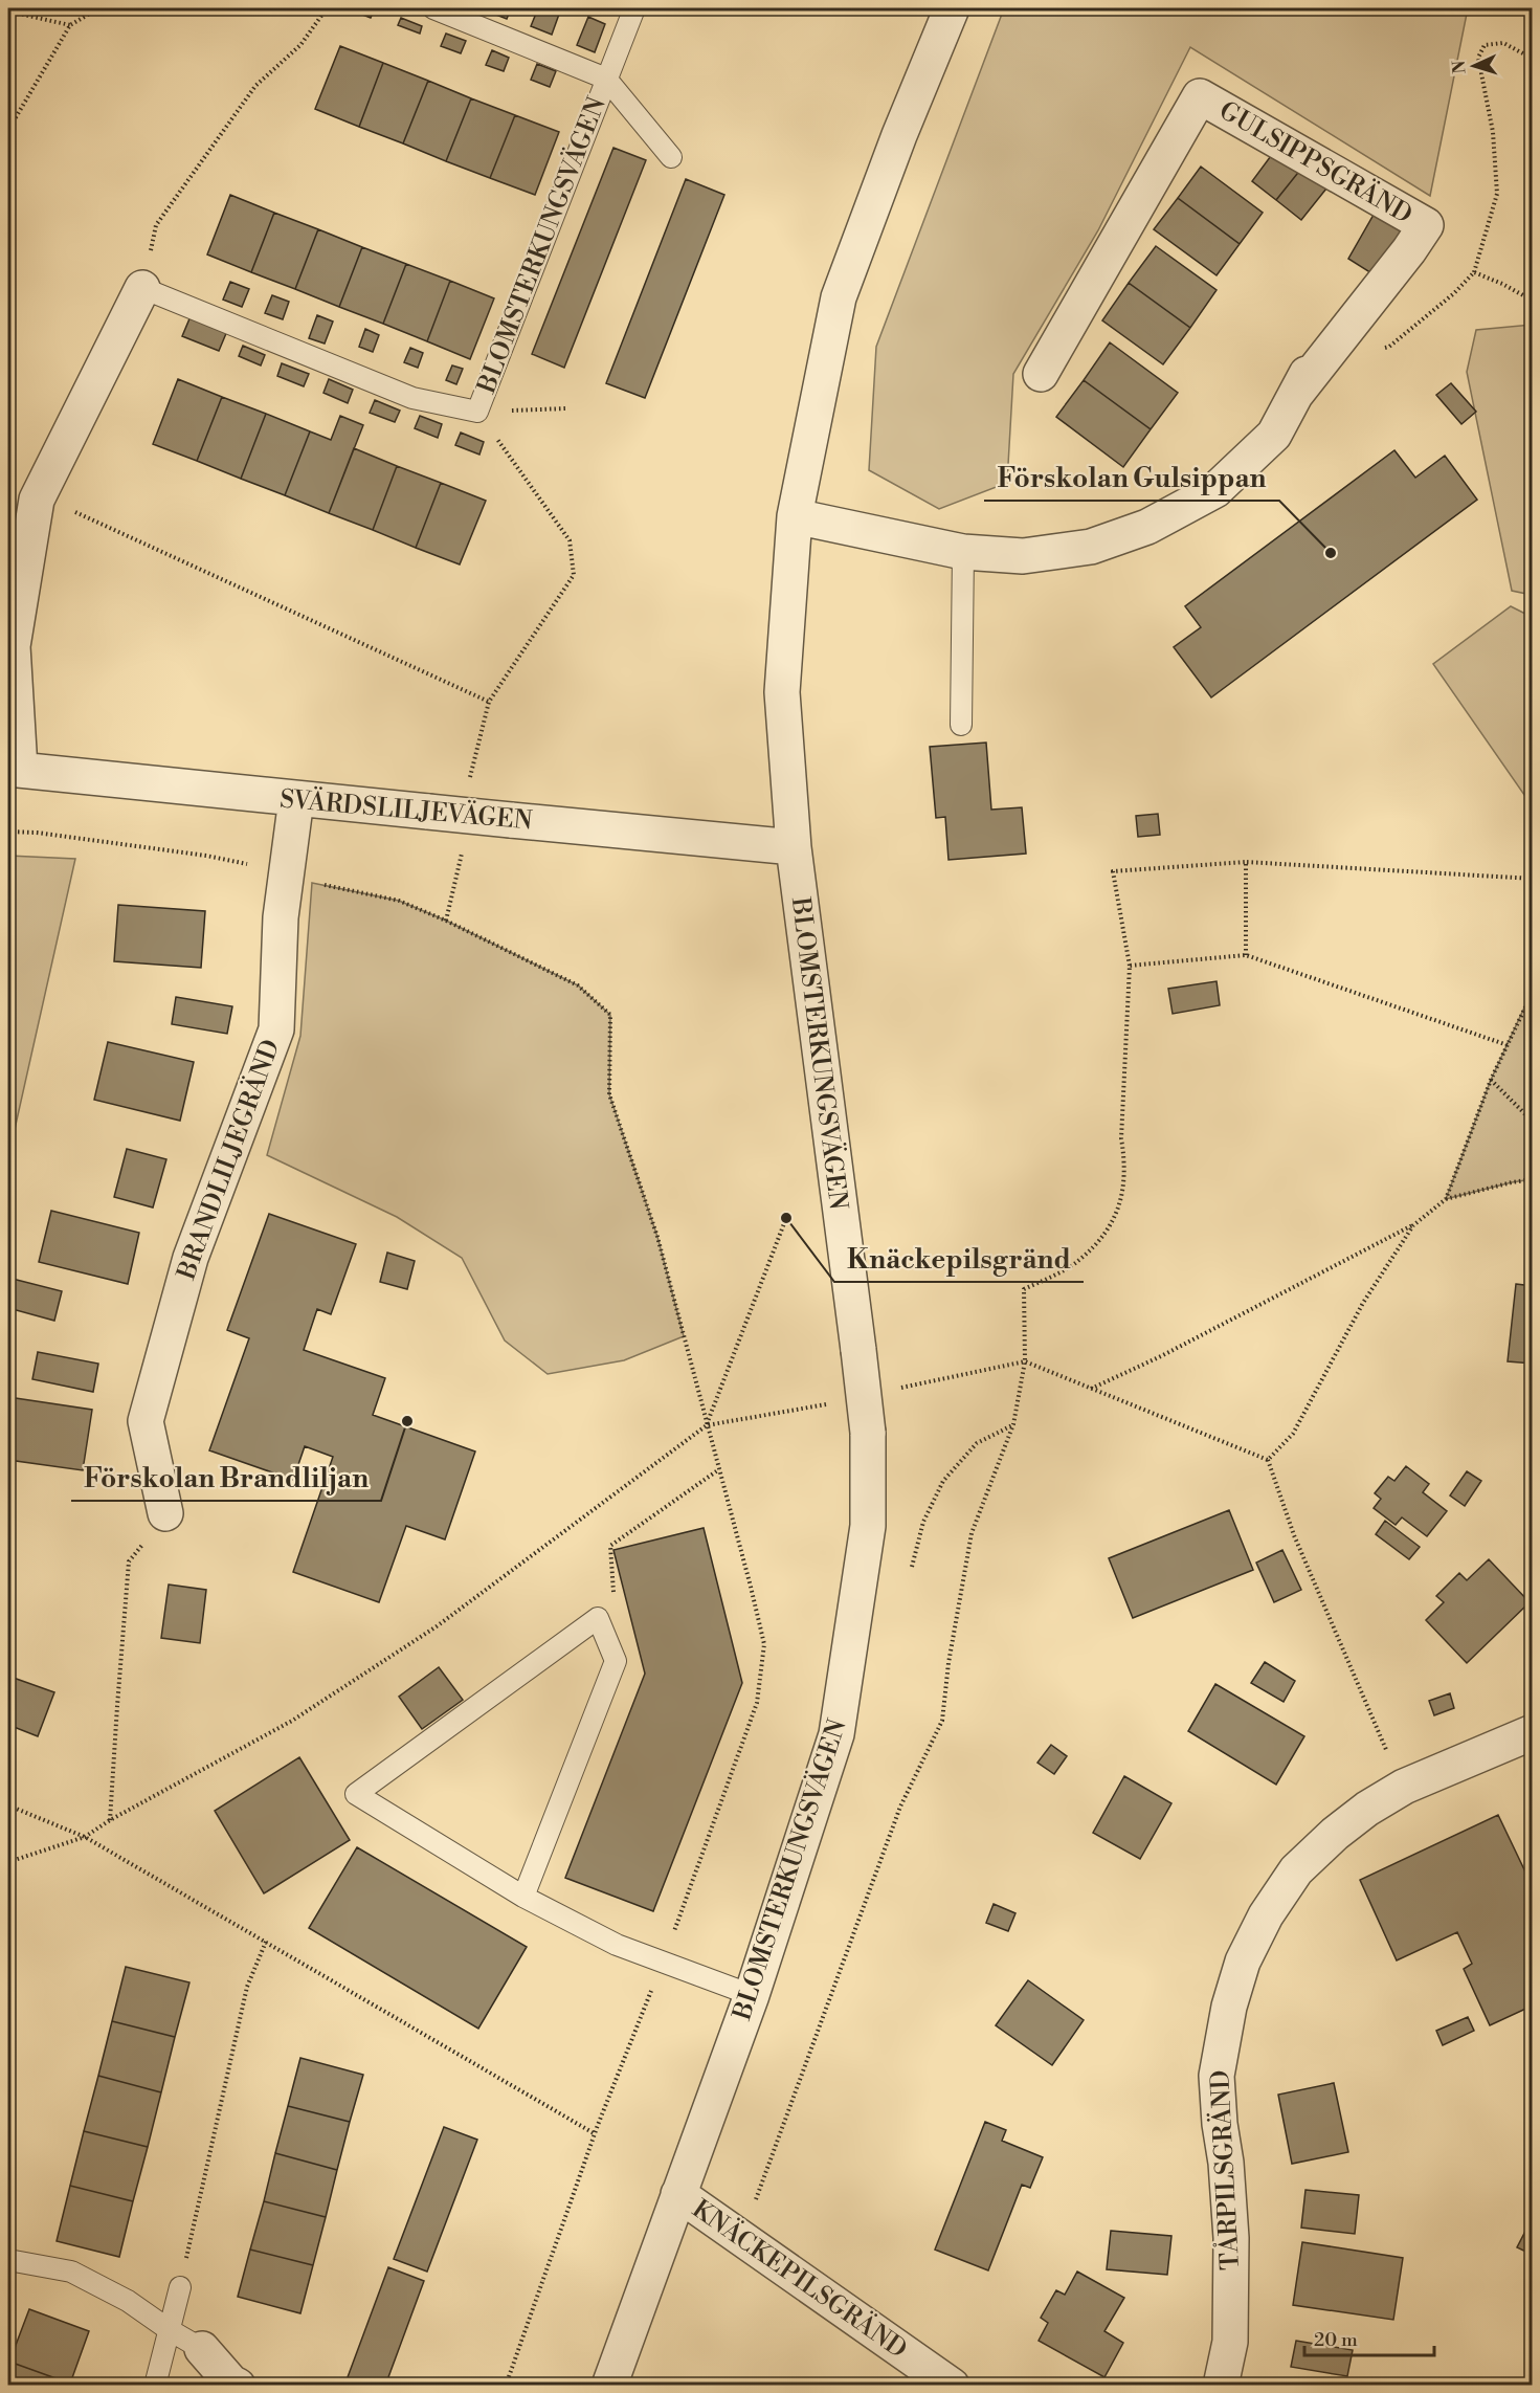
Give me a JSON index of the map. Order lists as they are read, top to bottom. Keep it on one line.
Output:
{"streets":{"street":["GULSIPPSGRÄND","BLOMSTERKUNGSVÄGEN","SVÄRDSLILJEVÄGEN","BRANDLILJEGRÄND","TÅRPILSGRÄND","KNÄCKEPILSGRÄND"]},"crossings":[["GULSIPPSGRÄND","BLOMSTERKUNGSVÄGEN"],["BLOMSTERKUNGSVÄGEN","SVÄRDSLILJEVÄGEN"],["BLOMSTERKUNGSVÄGEN","KNÄCKEPILSGRÄND"],["SVÄRDSLILJEVÄGEN","BRANDLILJEGRÄND"]],"places":["Förskolan Gulsippan","Knäckepilsgränd","Förskolan Brandliljan"],"scale_bar":"20 m","north":"left"}
